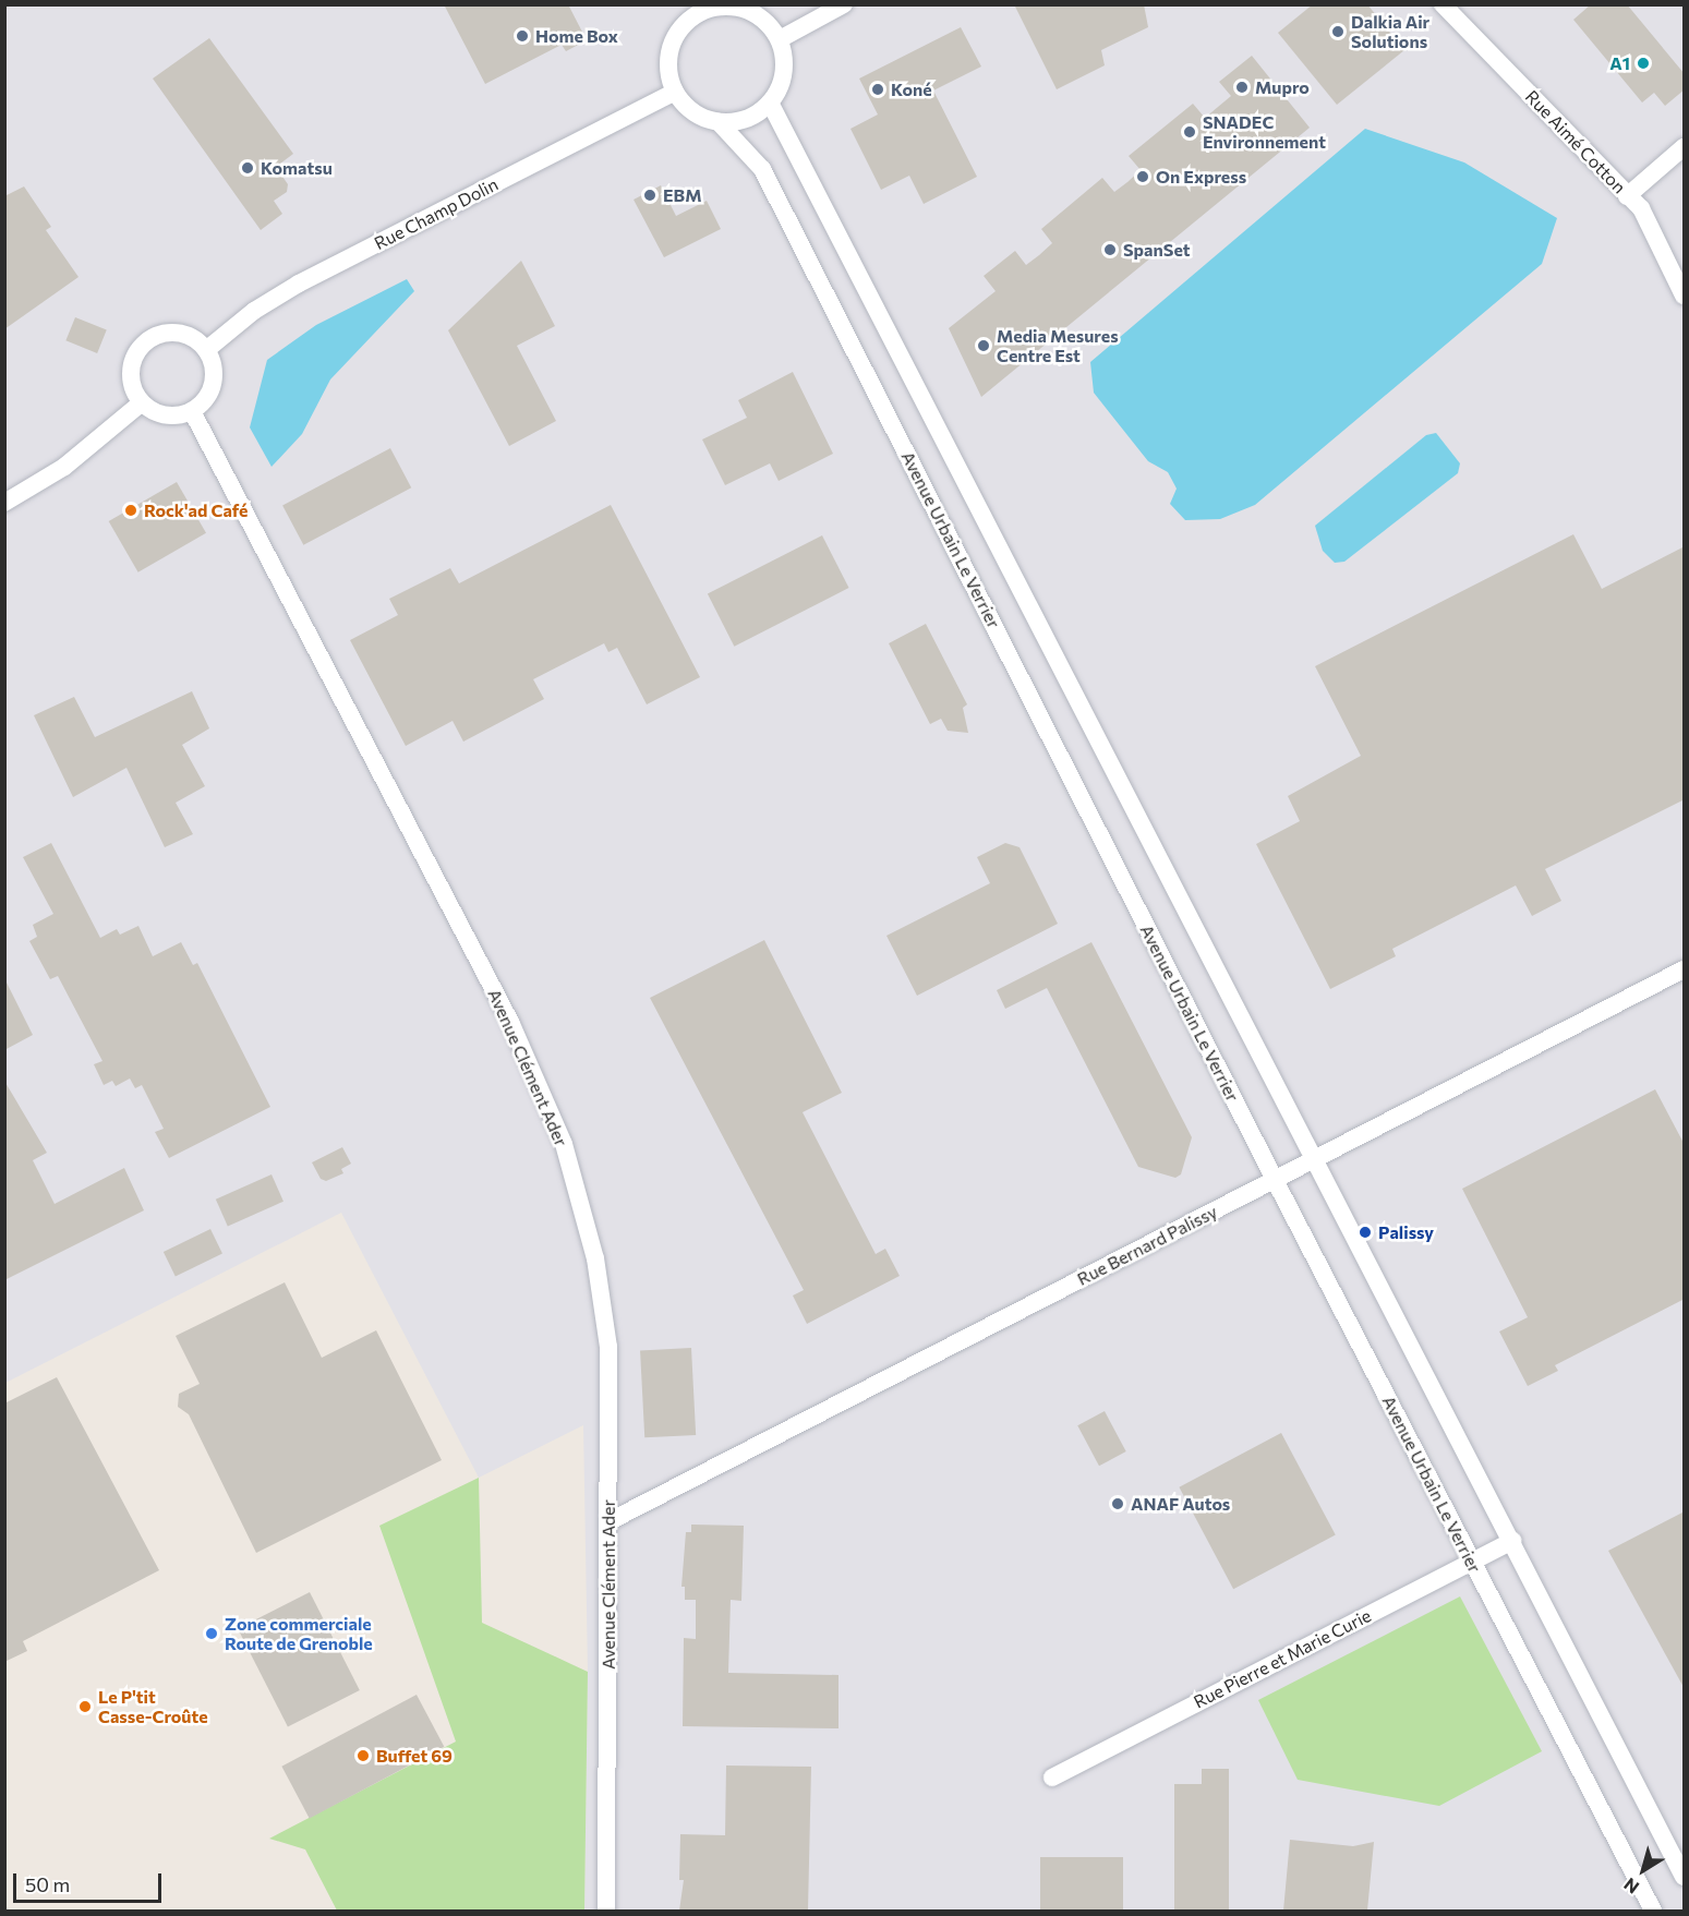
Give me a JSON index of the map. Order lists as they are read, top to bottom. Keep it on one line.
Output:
{"streets":{"street":["Rue Aimé Cotton","Rue Champ Dolin","Avenue Urbain Le Verrier","Avenue Clément Ader","Rue Bernard Palissy","Rue Pierre et Marie Curie"]},"crossings":[["Rue Champ Dolin","Avenue Urbain Le Verrier"],["Rue Champ Dolin","Avenue Clément Ader"],["Avenue Urbain Le Verrier","Rue Bernard Palissy"],["Avenue Urbain Le Verrier","Rue Pierre et Marie Curie"],["Avenue Clément Ader","Rue Bernard Palissy"]],"places":["Dalkia Air Solutions","Home Box","A1","Mupro","Koné","SNADEC Environnement","Komatsu","On Express","EBM","SpanSet","Media Mesures Centre Est","Rock'ad Café","Palissy","ANAF Autos","Zone commerciale Route de Grenoble","Le P'tit Casse-Croûte","Buffet 69"],"scale_bar":"50 m","north":"bottom left"}
